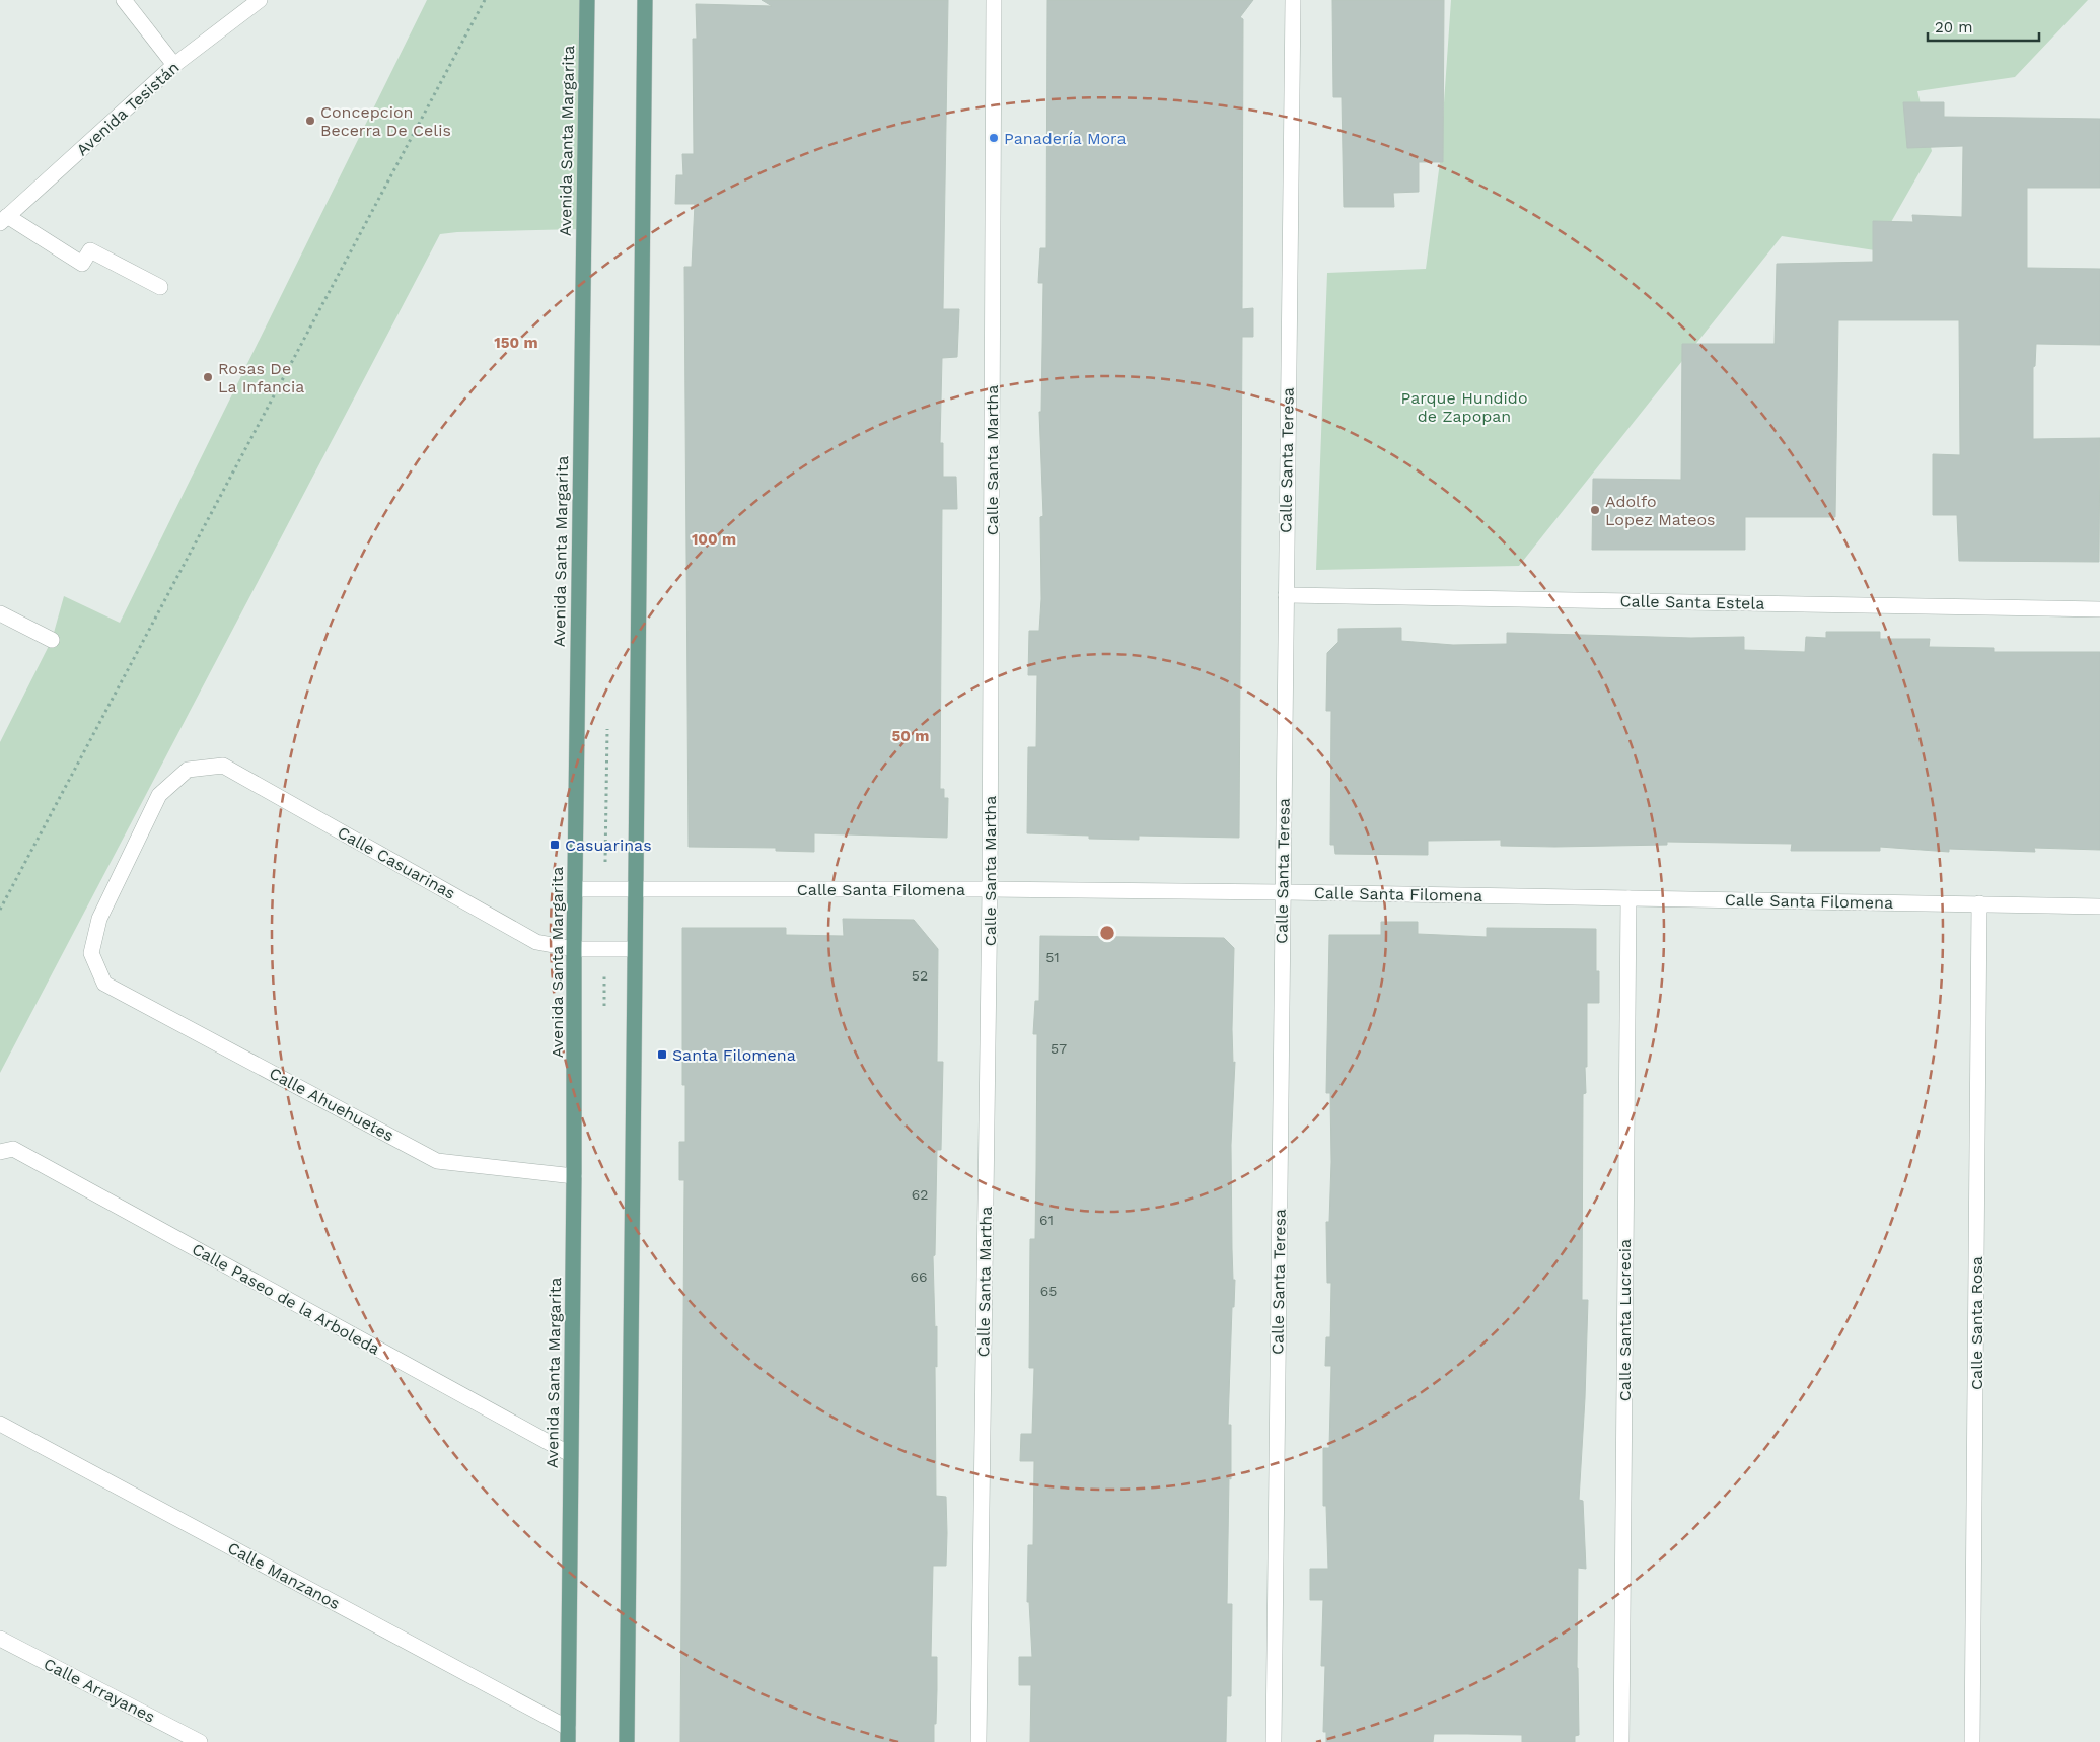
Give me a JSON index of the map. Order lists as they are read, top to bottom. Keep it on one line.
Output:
{"streets":{"main road":["Avenida Santa Margarita"],"street":["Avenida Tesistán","Calle Santa Martha","Calle Santa Teresa","Calle Santa Estela","Calle Casuarinas","Calle Santa Filomena","Calle Ahuehuetes","Calle Paseo de la Arboleda","Calle Santa Lucrecia","Calle Santa Rosa","Calle Manzanos","Calle Arrayanes"]},"crossings":[["Avenida Santa Margarita","Calle Casuarinas"],["Avenida Santa Margarita","Calle Santa Filomena"],["Avenida Santa Margarita","Calle Ahuehuetes"],["Avenida Santa Margarita","Calle Paseo de la Arboleda"],["Avenida Santa Margarita","Calle Manzanos"],["Calle Santa Martha","Calle Santa Filomena"],["Calle Santa Teresa","Calle Santa Estela"],["Calle Santa Teresa","Calle Santa Filomena"],["Calle Casuarinas","Calle Ahuehuetes"],["Calle Santa Filomena","Calle Santa Lucrecia"],["Calle Santa Filomena","Calle Santa Rosa"]],"parks":["Parque Hundido de Zapopan"],"places":{"other":["Concepcion Becerra De Celis","Panadería Mora","Rosas De La Infancia","Adolfo Lopez Mateos"],"transit":["Casuarinas","Santa Filomena"]},"house_numbers":["51","52","57","62","61","66","65"],"scale_bar":"20 m","rings":["150 m","100 m","50 m"]}
